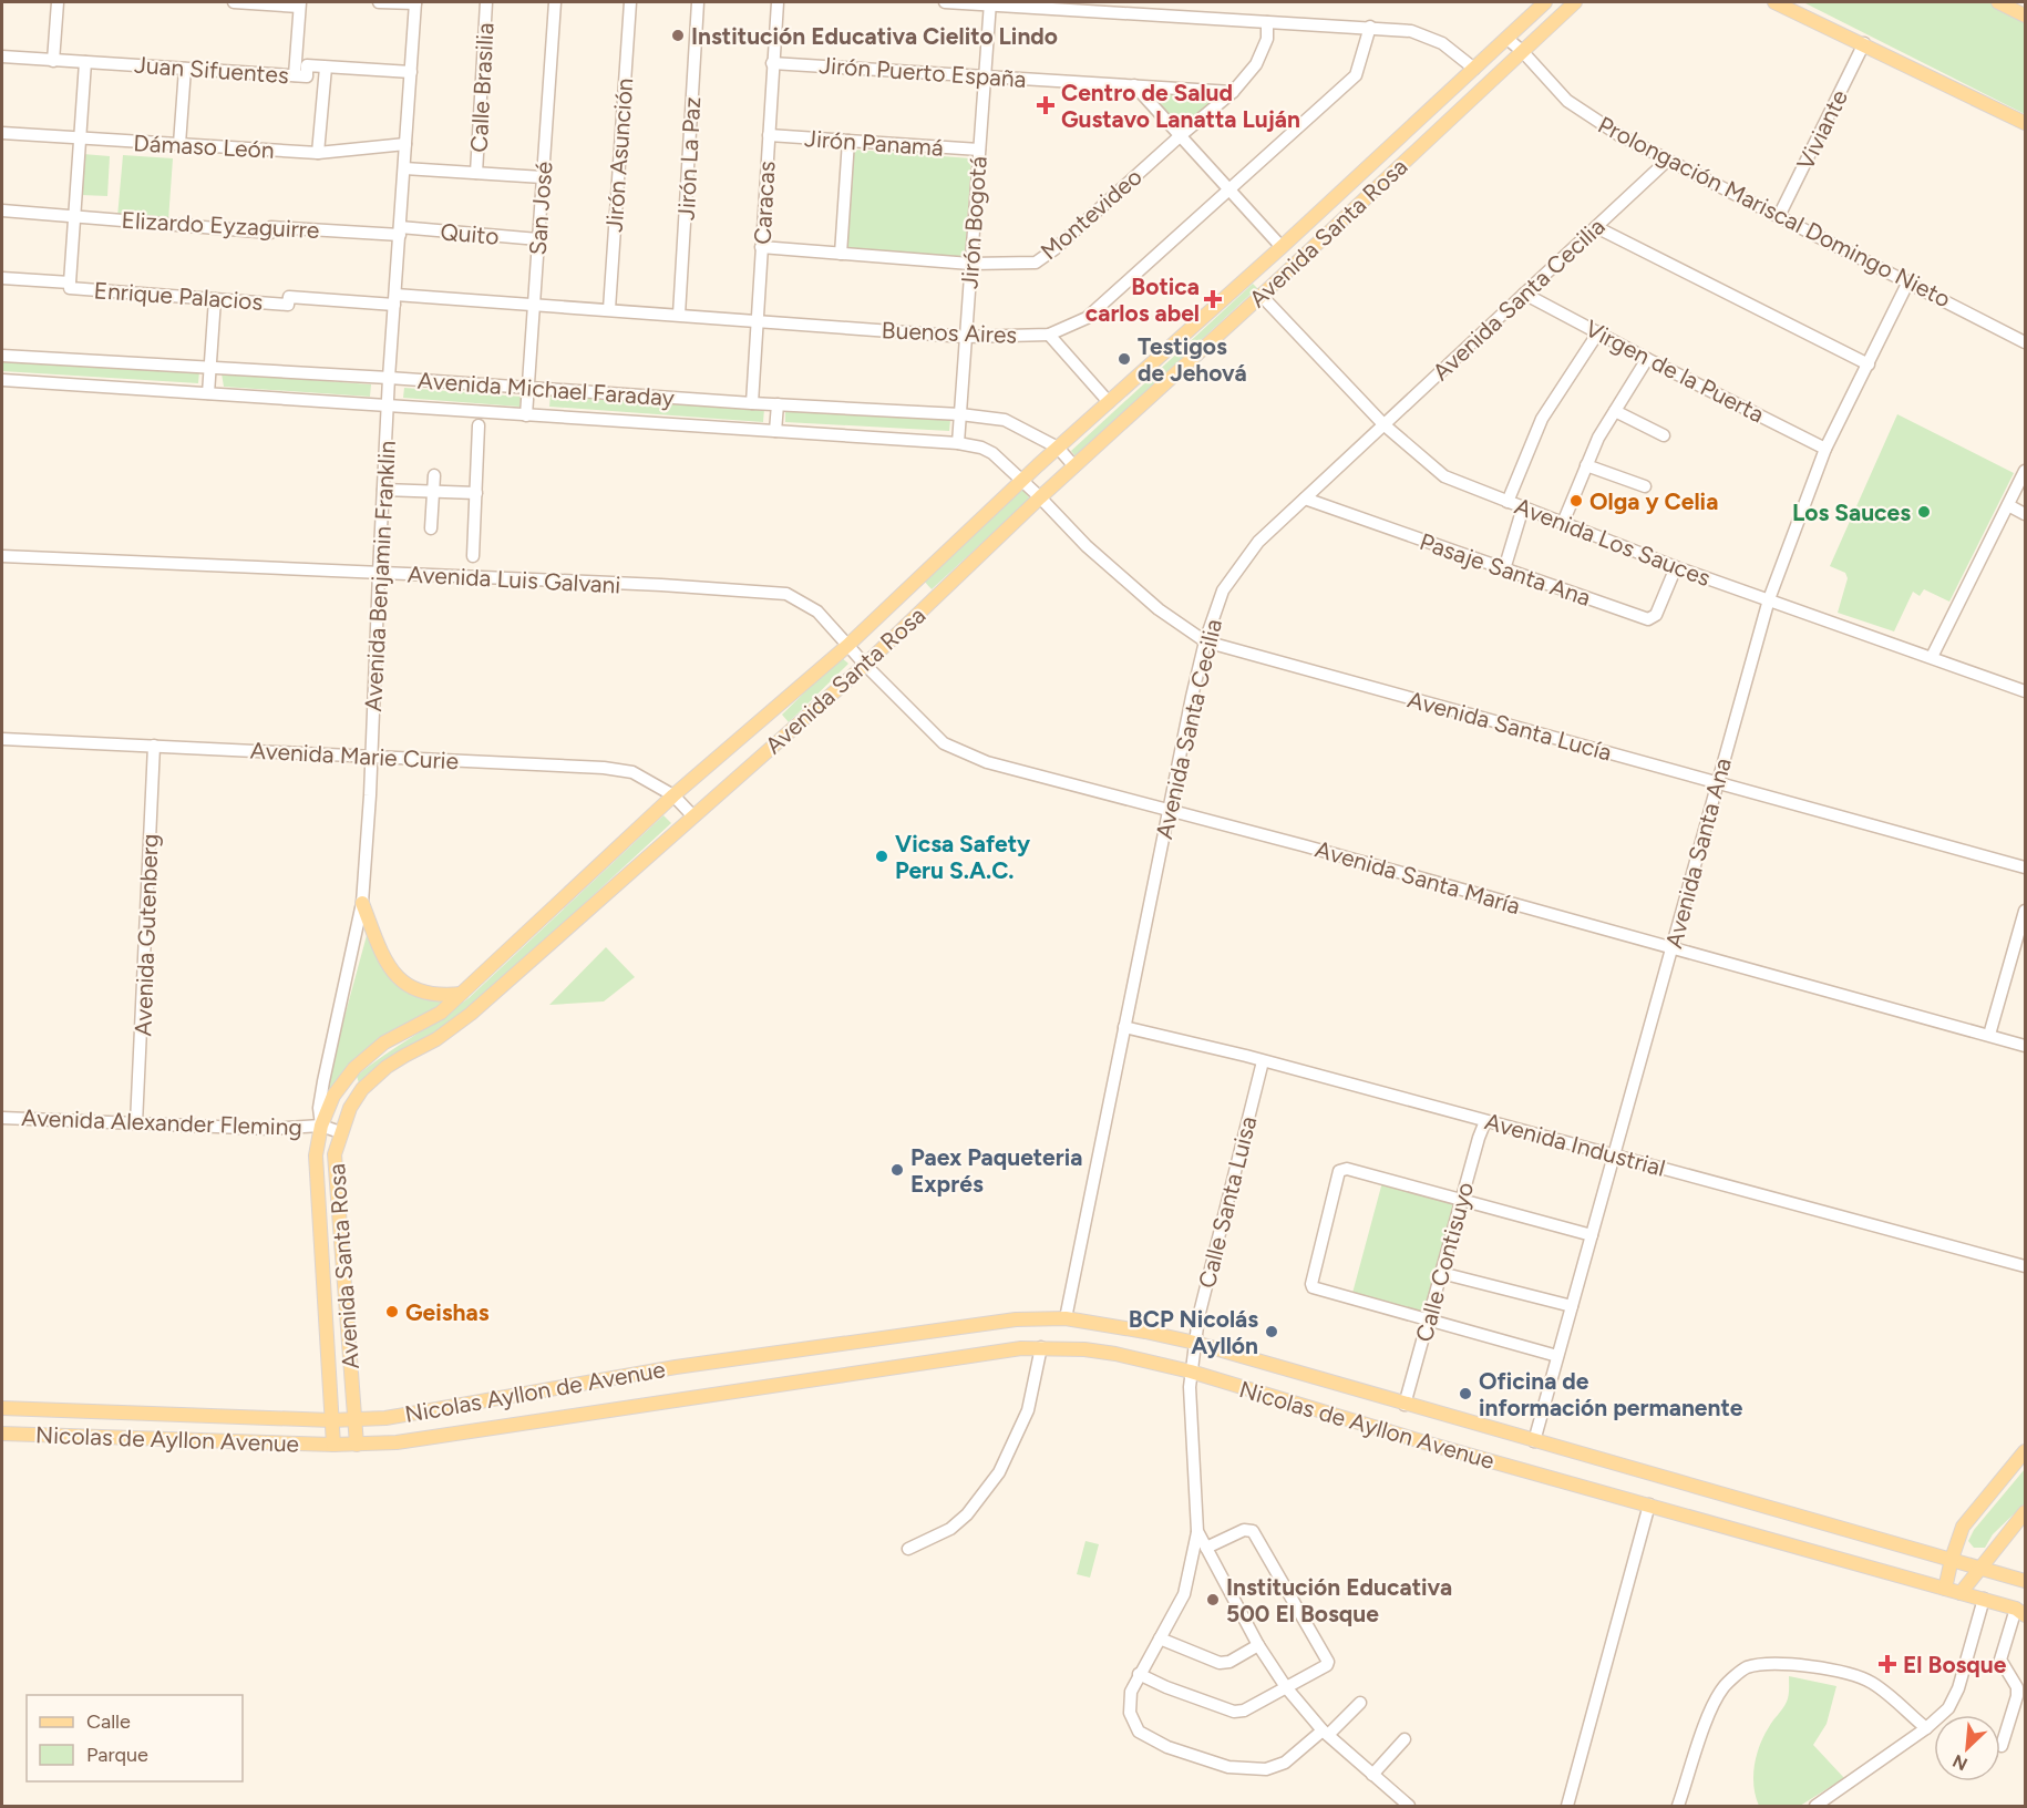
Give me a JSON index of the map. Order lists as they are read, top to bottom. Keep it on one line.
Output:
{"streets":{"main road":["Avenida Santa Rosa","Nicolas Ayllon de Avenue","Nicolas de Ayllon Avenue"],"street":["Juan Sifuentes","Jirón Puerto España","Calle Brasilia","Viviante","Jirón Panamá","Dámaso León","Jirón Asunción","Jirón La Paz","Caracas","San José","Prolongación Mariscal Domingo Nieto","Montevideo","Jirón Bogotá","Elizardo Eyzaguirre","Quito","Enrique Palacios","Avenida Santa Cecilia","Buenos Aires","Virgen de la Puerta","Avenida Michael Faraday","Avenida Los Sauces","Pasaje Santa Ana","Avenida Benjamin Franklin","Avenida Luis Galvani","Avenida Santa Lucía","Avenida Marie Curie","Avenida Santa Ana","Avenida Santa María","Avenida Gutenberg","Avenida Alexander Fleming","Avenida Industrial","Calle Santa Luisa","Calle Contisuyo"]},"crossings":[["Juan Sifuentes","Avenida Benjamin Franklin"],["Jirón Puerto España","Caracas"],["Jirón Puerto España","Montevideo"],["Jirón Puerto España","Jirón Bogotá"],["Viviante","Prolongación Mariscal Domingo Nieto"],["Jirón Panamá","Caracas"],["Jirón Panamá","Jirón Bogotá"],["Dámaso León","Avenida Benjamin Franklin"],["Jirón Asunción","Buenos Aires"],["Jirón La Paz","Buenos Aires"],["Caracas","Montevideo"],["Caracas","Buenos Aires"],["Caracas","Avenida Michael Faraday"],["San José","Quito"],["San José","Buenos Aires"],["San José","Avenida Michael Faraday"],["Prolongación Mariscal Domingo Nieto","Avenida Santa Rosa"],["Prolongación Mariscal Domingo Nieto","Avenida Santa Cecilia"],["Prolongación Mariscal Domingo Nieto","Avenida Santa Ana"],["Montevideo","Jirón Bogotá"],["Jirón Bogotá","Buenos Aires"],["Jirón Bogotá","Avenida Michael Faraday"],["Elizardo Eyzaguirre","Quito"],["Elizardo Eyzaguirre","Avenida Benjamin Franklin"],["Avenida Santa Rosa","Avenida Michael Faraday"],["Avenida Santa Rosa","Avenida Los Sauces"],["Avenida Santa Rosa","Avenida Benjamin Franklin"],["Avenida Santa Rosa","Avenida Luis Galvani"],["Avenida Santa Rosa","Avenida Santa Lucía"],["Avenida Santa Rosa","Avenida Marie Curie"],["Avenida Santa Rosa","Avenida Santa María"],["Avenida Santa Rosa","Avenida Alexander Fleming"],["Avenida Santa Rosa","Nicolas Ayllon de Avenue"],["Avenida Santa Rosa","Nicolas de Ayllon Avenue"],["Quito","Avenida Benjamin Franklin"],["Enrique Palacios","Buenos Aires"],["Enrique Palacios","Avenida Benjamin Franklin"],["Avenida Santa Cecilia","Virgen de la Puerta"],["Avenida Santa Cecilia","Avenida Los Sauces"],["Avenida Santa Cecilia","Pasaje Santa Ana"],["Avenida Santa Cecilia","Avenida Santa Lucía"],["Avenida Santa Cecilia","Avenida Santa María"],["Avenida Santa Cecilia","Avenida Industrial"],["Avenida Santa Cecilia","Nicolas Ayllon de Avenue"],["Avenida Santa Cecilia","Nicolas de Ayllon Avenue"],["Buenos Aires","Avenida Benjamin Franklin"],["Virgen de la Puerta","Avenida Santa Ana"],["Avenida Michael Faraday","Avenida Benjamin Franklin"],["Avenida Michael Faraday","Avenida Santa Lucía"],["Avenida Los Sauces","Pasaje Santa Ana"],["Avenida Los Sauces","Avenida Santa Ana"],["Avenida Benjamin Franklin","Avenida Luis Galvani"],["Avenida Benjamin Franklin","Avenida Marie Curie"],["Avenida Benjamin Franklin","Avenida Alexander Fleming"],["Avenida Luis Galvani","Avenida Santa María"],["Avenida Santa Lucía","Avenida Santa Ana"],["Avenida Marie Curie","Avenida Gutenberg"],["Avenida Santa Ana","Avenida Santa María"],["Avenida Santa Ana","Avenida Industrial"],["Avenida Santa Ana","Nicolas de Ayllon Avenue"],["Avenida Gutenberg","Avenida Alexander Fleming"],["Avenida Industrial","Calle Santa Luisa"],["Avenida Industrial","Calle Contisuyo"],["Calle Santa Luisa","Nicolas de Ayllon Avenue"],["Calle Contisuyo","Nicolas de Ayllon Avenue"],["Nicolas Ayllon de Avenue","Nicolas de Ayllon Avenue"]],"places":{"other":["Institución Educativa Cielito Lindo","Testigos de Jehová","Olga y Celia","Los Sauces","Vicsa Safety Peru S.A.C.","Paex Paqueteria Exprés","Geishas","BCP Nicolás Ayllón","Oficina de información permanente","Institución Educativa 500 El Bosque"],"health":["Centro de Salud Gustavo Lanatta Luján","Botica carlos abel","El Bosque"]},"legend":["Calle","Parque"],"north":"bottom left"}
